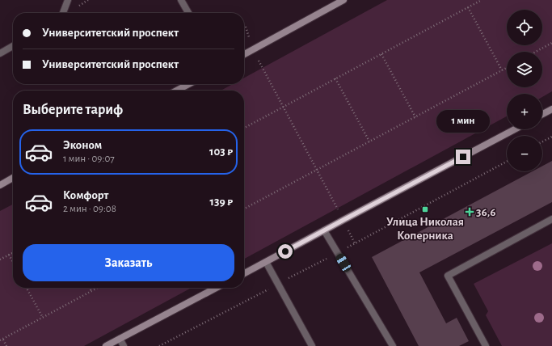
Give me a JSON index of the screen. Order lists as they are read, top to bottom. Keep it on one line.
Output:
{"places":{"transit":["Улица Николая Коперника"],"health":["36,6"]},"page":{"map_buttons":["+","−"],"banner":["Университетский проспект","Университетский проспект"],"heading":"Выберите тариф","bubble":"1 мин","list":[{"name":"Эконом","note":"1 мин · 09:07","value":"103 ₽"},{"name":"Комфорт","note":"2 мин · 09:08","value":"139 ₽"}],"buttons":"Заказать"}}
